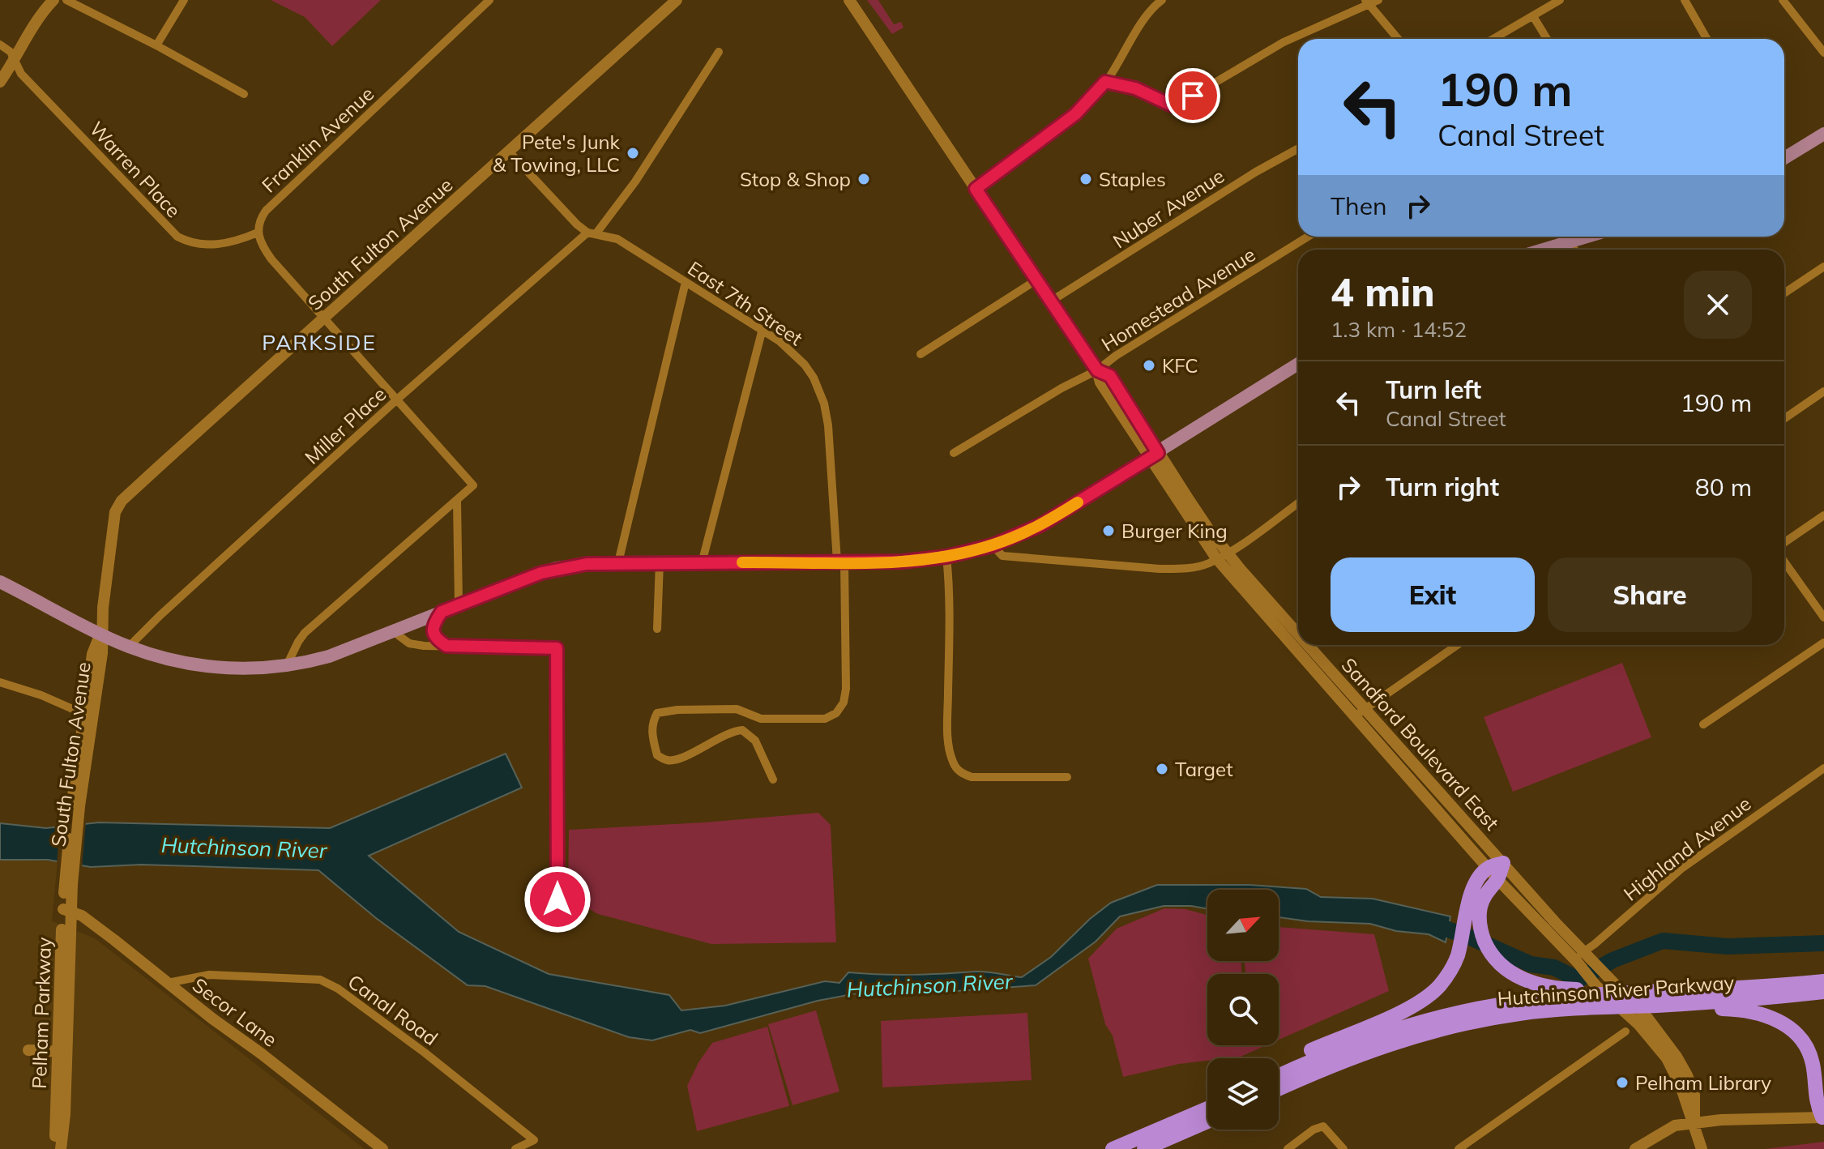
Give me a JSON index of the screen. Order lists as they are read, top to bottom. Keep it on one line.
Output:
{"streets":{"highway":["Hutchinson River Parkway"],"street":["Franklin Avenue","Warren Place","Nuber Avenue","South Fulton Avenue","Homestead Avenue","East 7th Street","Miller Place","Sandford Boulevard East","Highland Avenue","Canal Road","Secor Lane","Pelham Parkway"]},"crossings":[["Franklin Avenue","Warren Place"],["Nuber Avenue","Sandford Boulevard East"],["South Fulton Avenue","East 7th Street"],["South Fulton Avenue","Pelham Parkway"],["Homestead Avenue","Sandford Boulevard East"],["East 7th Street","Miller Place"],["Sandford Boulevard East","Highland Avenue"],["Canal Road","Secor Lane"],["Secor Lane","Pelham Parkway"]],"districts":["PARKSIDE"],"water":["Hutchinson River"],"places":["Pete's Junk & Towing, LLC","Stop & Shop","Staples","KFC","Burger King","Target","Pelham Library"],"north":"top right","page":{"turn":["190 m","Canal Street"],"then":"Then","heading":["4 min","1.3 km · 14:52"],"list":[{"name":"Turn left","note":"Canal Street","value":"190 m"},{"name":"Turn right","value":"80 m"}],"buttons":["Exit","Share"]}}
